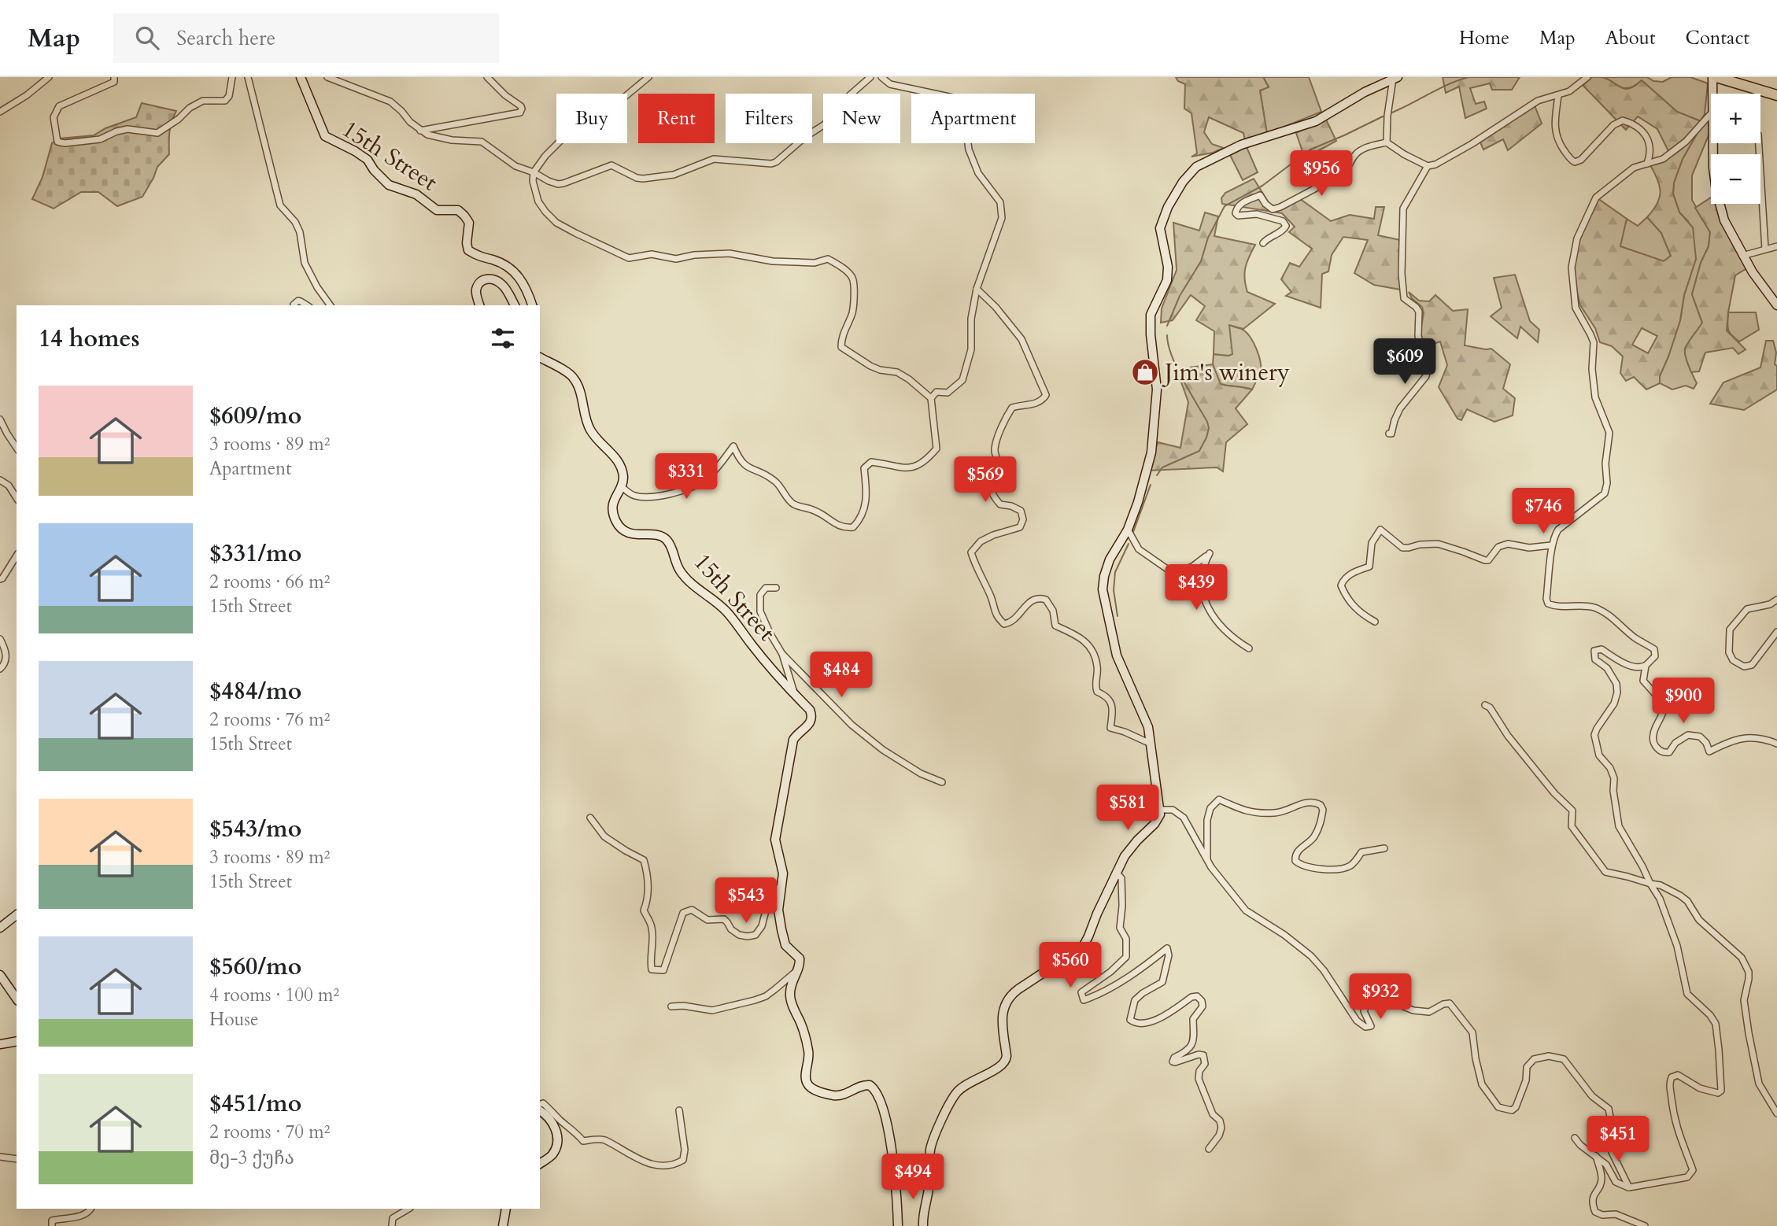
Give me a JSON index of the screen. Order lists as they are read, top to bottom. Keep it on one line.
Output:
{"streets":{"street":["15th Street"]},"places":{"shop":["Jim's winery"]},"page":{"header":"Map","search":"Search here","nav":["Home","Map","About","Contact"],"map_buttons":["+","−"],"chip":["Buy","Rent","Filters","New","Apartment"],"price":["$956","$609","$331","$569","$746","$439","$484","$900","$581","$543","$560","$932","$451","$494"],"heading":"14 homes","list":[{"name":"$609/mo","note":"3 rooms · 89 m² · Apartment"},{"name":"$331/mo","note":"2 rooms · 66 m² · 15th Street"},{"name":"$484/mo","note":"2 rooms · 76 m² · 15th Street"},{"name":"$543/mo","note":"3 rooms · 89 m² · 15th Street"},{"name":"$560/mo","note":"4 rooms · 100 m² · House"},{"name":"$451/mo","note":"2 rooms · 70 m² · მე-3 ქუჩა"}]}}
